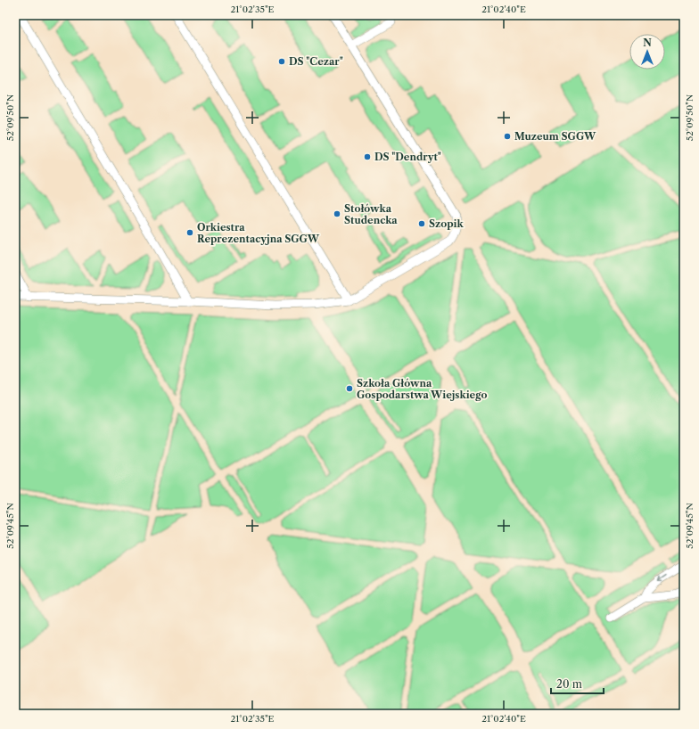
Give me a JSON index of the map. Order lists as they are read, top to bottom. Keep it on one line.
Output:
{"places":["DS \"Cezar\"","Muzeum SGGW","DS \"Dendryt\"","Stołówka Studencka","Szopik","Orkiestra Reprezentacyjna SGGW","Szkoła Główna Gospodarstwa Wiejskiego"],"scale_bar":"20 m","north":"top","coordinates":["21°02'35\"E","21°02'40\"E","52°09'50\"N","52°09'45\"N"]}
